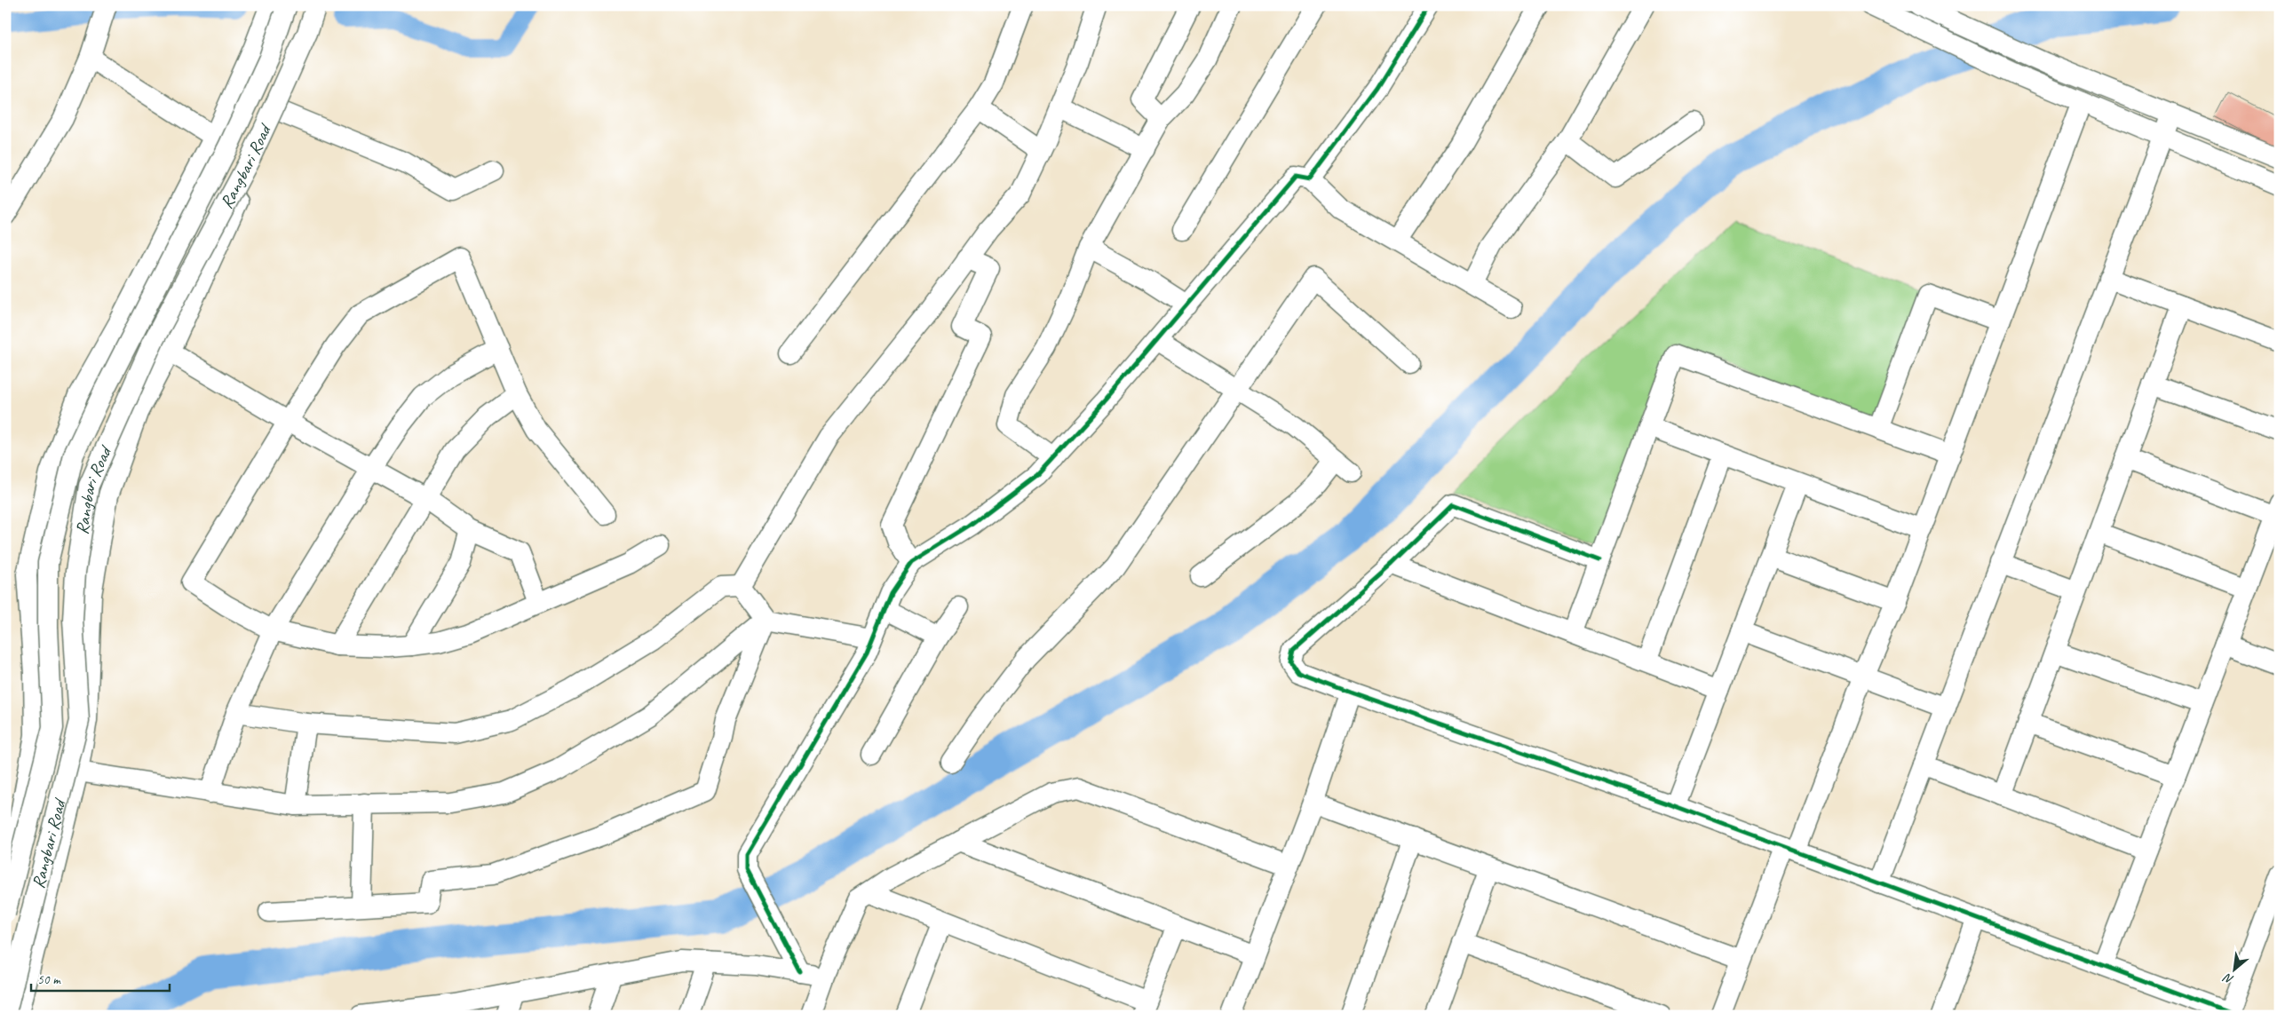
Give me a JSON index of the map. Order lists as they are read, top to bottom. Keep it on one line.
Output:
{"streets":{"street":["Rangbari Road"]},"scale_bar":"50 m","north":"bottom left"}
